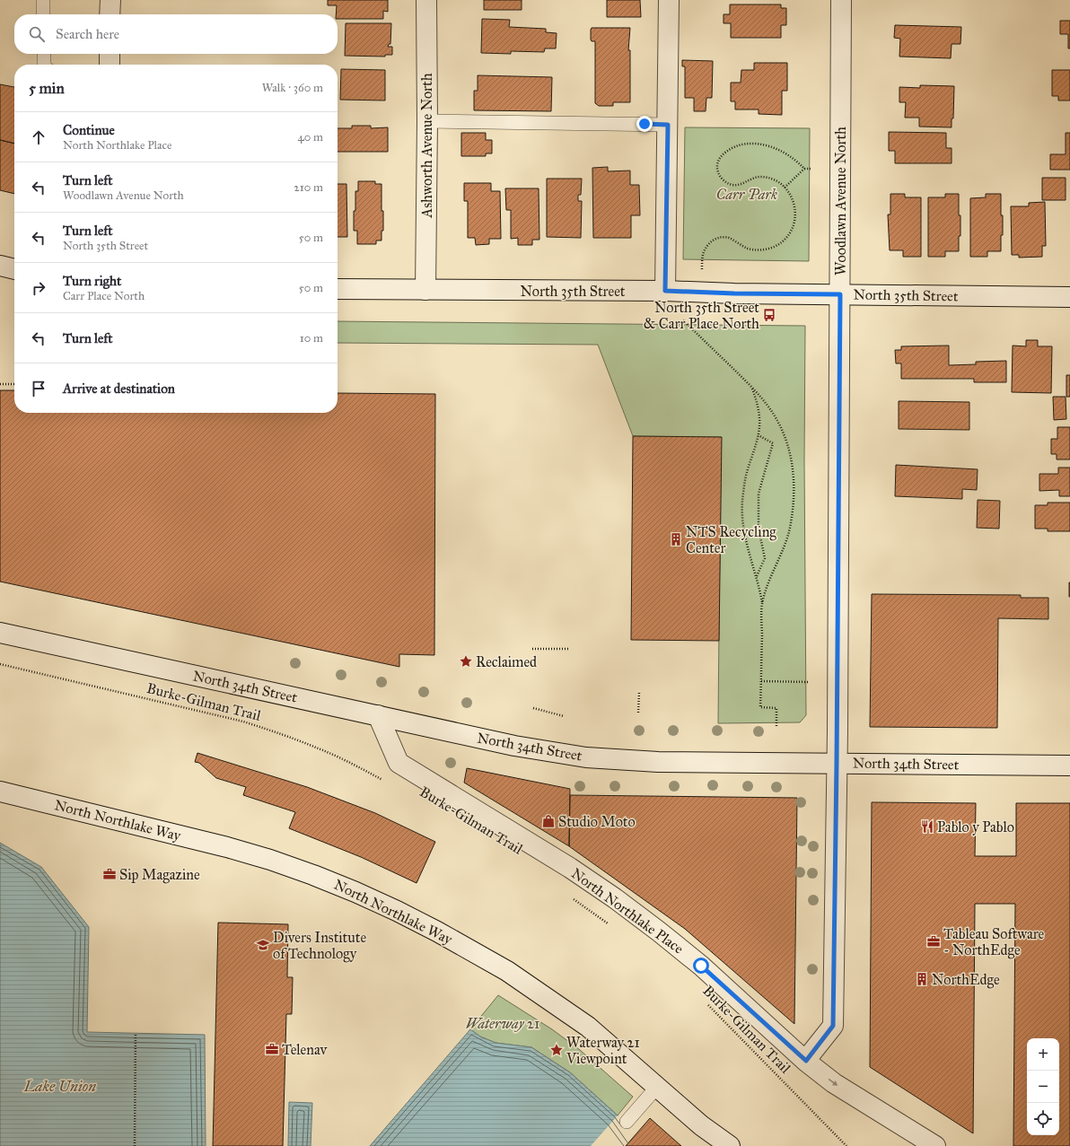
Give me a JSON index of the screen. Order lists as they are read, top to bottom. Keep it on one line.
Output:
{"streets":{"street":["Ashworth Avenue North","Woodlawn Avenue North","North 35th Street","North 34th Street","North Northlake Way","North Northlake Place"],"path":["Burke-Gilman Trail"]},"crossings":[["Ashworth Avenue North","North 35th Street"],["Woodlawn Avenue North","North 35th Street"],["Woodlawn Avenue North","North 34th Street"],["Woodlawn Avenue North","North Northlake Place"],["North 34th Street","North Northlake Place"]],"water":["Lake Union"],"parks":["Carr Park","Waterway 21"],"places":{"bus stop":["North 35th Street & Carr Place North"],"building":["NTS Recycling Center","NorthEdge"],"place":["Reclaimed","Waterway 21 Viewpoint"],"shop":["Studio Moto"],"restaurant":["Pablo y Pablo"],"office":["Sip Magazine","Tableau Software - NorthEdge","Telenav"],"school or university":["Divers Institute of Technology"]},"page":{"search":"Search here","heading":["5 min","Walk · 360 m"],"list":[["Continue","North Northlake Place","40 m"],["Turn left","Woodlawn Avenue North","210 m"],["Turn left","North 35th Street","50 m"],["Turn right","Carr Place North","50 m"],["Turn left","10 m"],"Arrive at destination"],"map_buttons":["+","−"]}}
